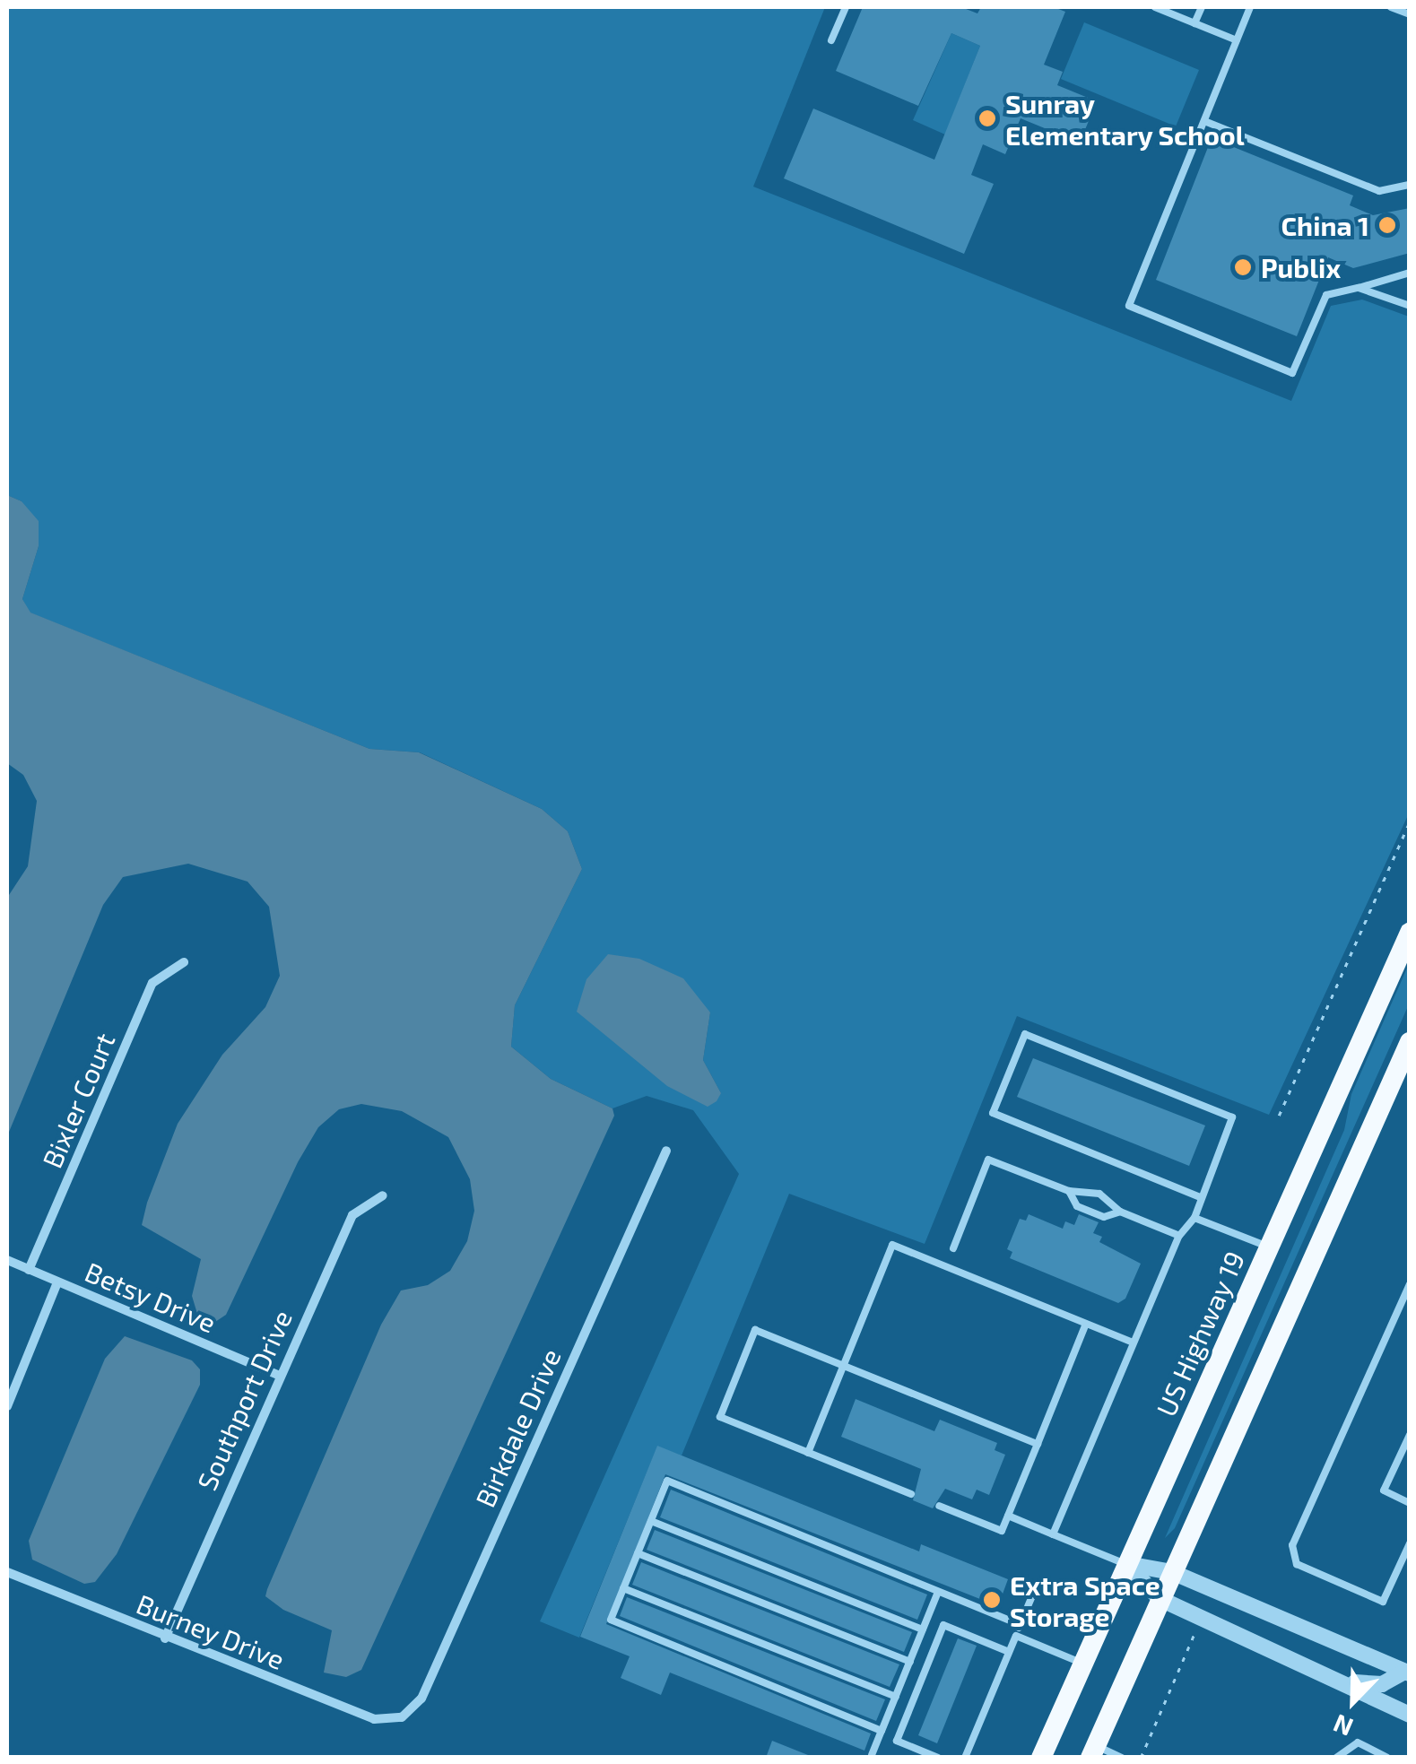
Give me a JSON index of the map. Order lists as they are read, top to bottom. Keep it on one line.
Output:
{"streets":{"highway":["US Highway 19"],"street":["Bixler Court","Betsy Drive","Southport Drive","Birkdale Drive","Burney Drive"]},"crossings":[["Bixler Court","Betsy Drive"],["Betsy Drive","Southport Drive"],["Southport Drive","Burney Drive"],["Birkdale Drive","Burney Drive"]],"places":["Sunray Elementary School","China 1","Publix","Extra Space Storage"],"north":"bottom left"}
